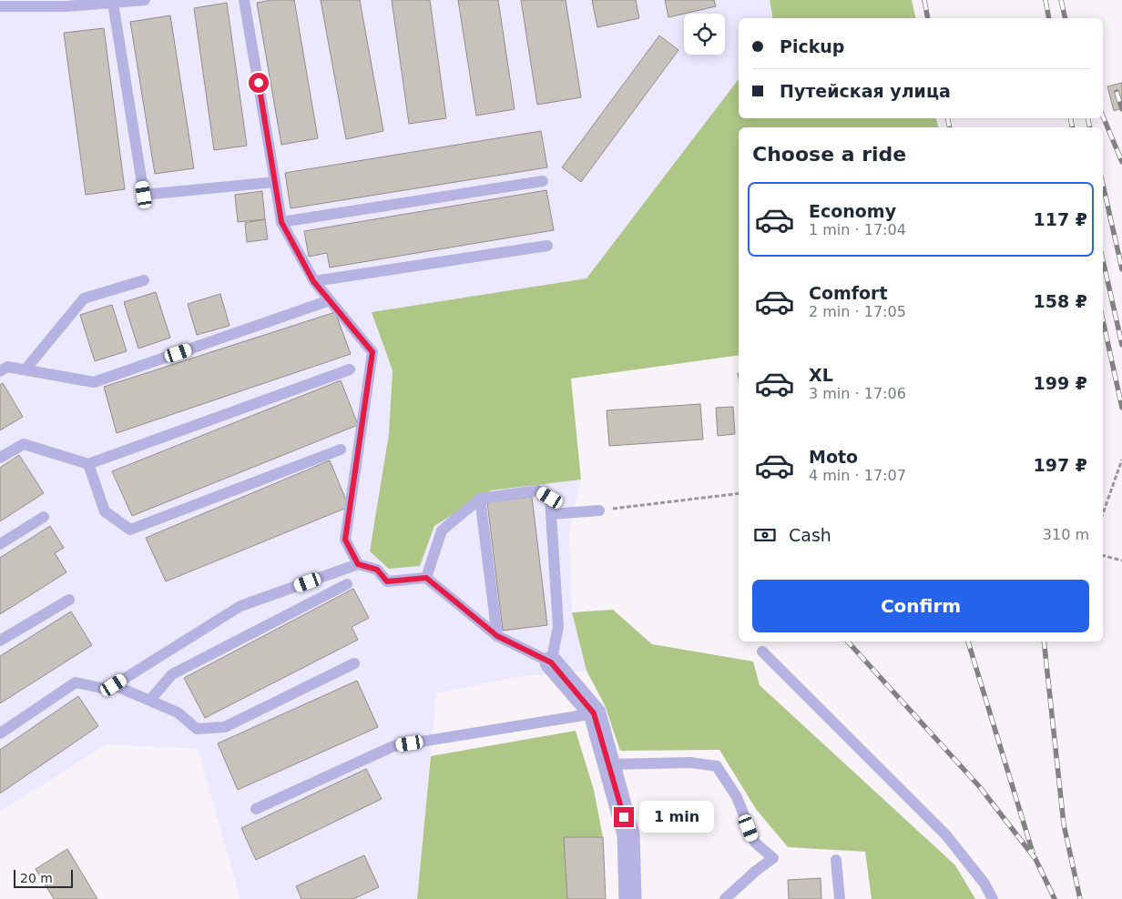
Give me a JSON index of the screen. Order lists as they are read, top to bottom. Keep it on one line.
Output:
{"scale_bar":"20 m","page":{"banner":["Pickup","Путейская улица"],"heading":"Choose a ride","list":[{"name":"Economy","note":"1 min · 17:04","value":"117 ₽"},{"name":"Comfort","note":"2 min · 17:05","value":"158 ₽"},{"name":"XL","note":"3 min · 17:06","value":"199 ₽"},{"name":"Moto","note":"4 min · 17:07","value":"197 ₽"}],"pay":["Cash","310 m"],"buttons":"Confirm","bubble":"1 min","scale":"20 m"}}
